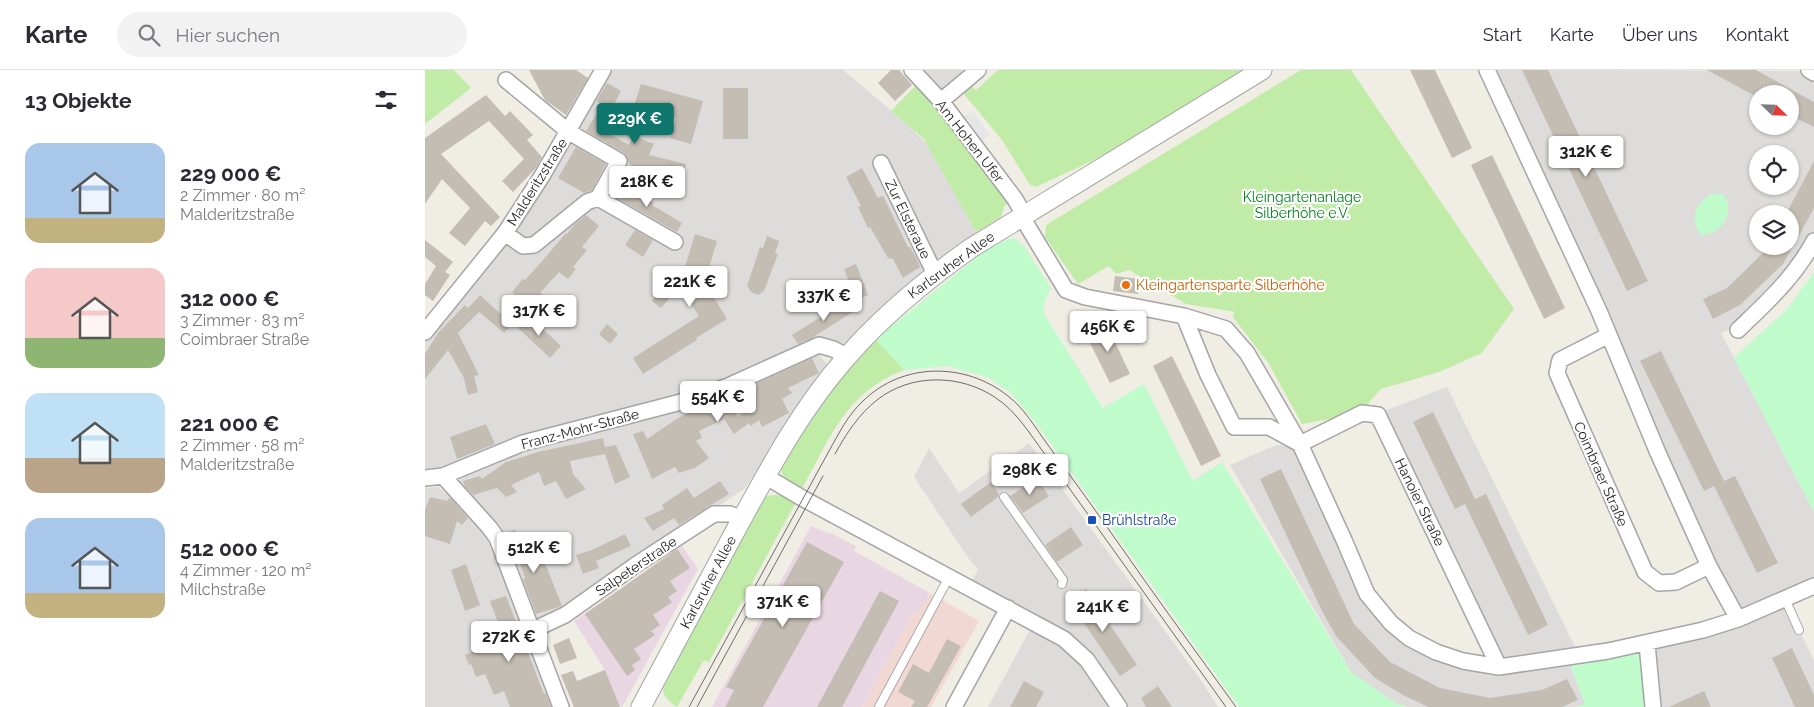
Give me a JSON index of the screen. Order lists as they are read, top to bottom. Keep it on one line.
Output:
{"streets":{"street":["Am Hohen Ufer","Malderitzstraße","Zur Elsteraue","Karlsruher Allee","Franz-Mohr-Straße","Coimbraer Straße","Hanoier Straße","Salpeterstraße"]},"crossings":[["Am Hohen Ufer","Karlsruher Allee"],["Zur Elsteraue","Karlsruher Allee"],["Karlsruher Allee","Franz-Mohr-Straße"],["Karlsruher Allee","Salpeterstraße"]],"parks":["Kleingartenanlage Silberhöhe e.V."],"places":{"other":["Kleingartensparte Silberhöhe"],"transit":["Brühlstraße"]},"north":"bottom right","page":{"header":"Karte","search":"Hier suchen","nav":["Start","Karte","Über uns","Kontakt"],"heading":"13 Objekte","price":["229K €","312K €","218K €","221K €","337K €","317K €","456K €","554K €","298K €","512K €","371K €","241K €","272K €"],"list":[{"name":"229 000 €","note":"2 Zimmer · 80 m² · Malderitzstraße"},{"name":"312 000 €","note":"3 Zimmer · 83 m² · Coimbraer Straße"},{"name":"221 000 €","note":"2 Zimmer · 58 m² · Malderitzstraße"},{"name":"512 000 €","note":"4 Zimmer · 120 m² · Milchstraße"}]}}
